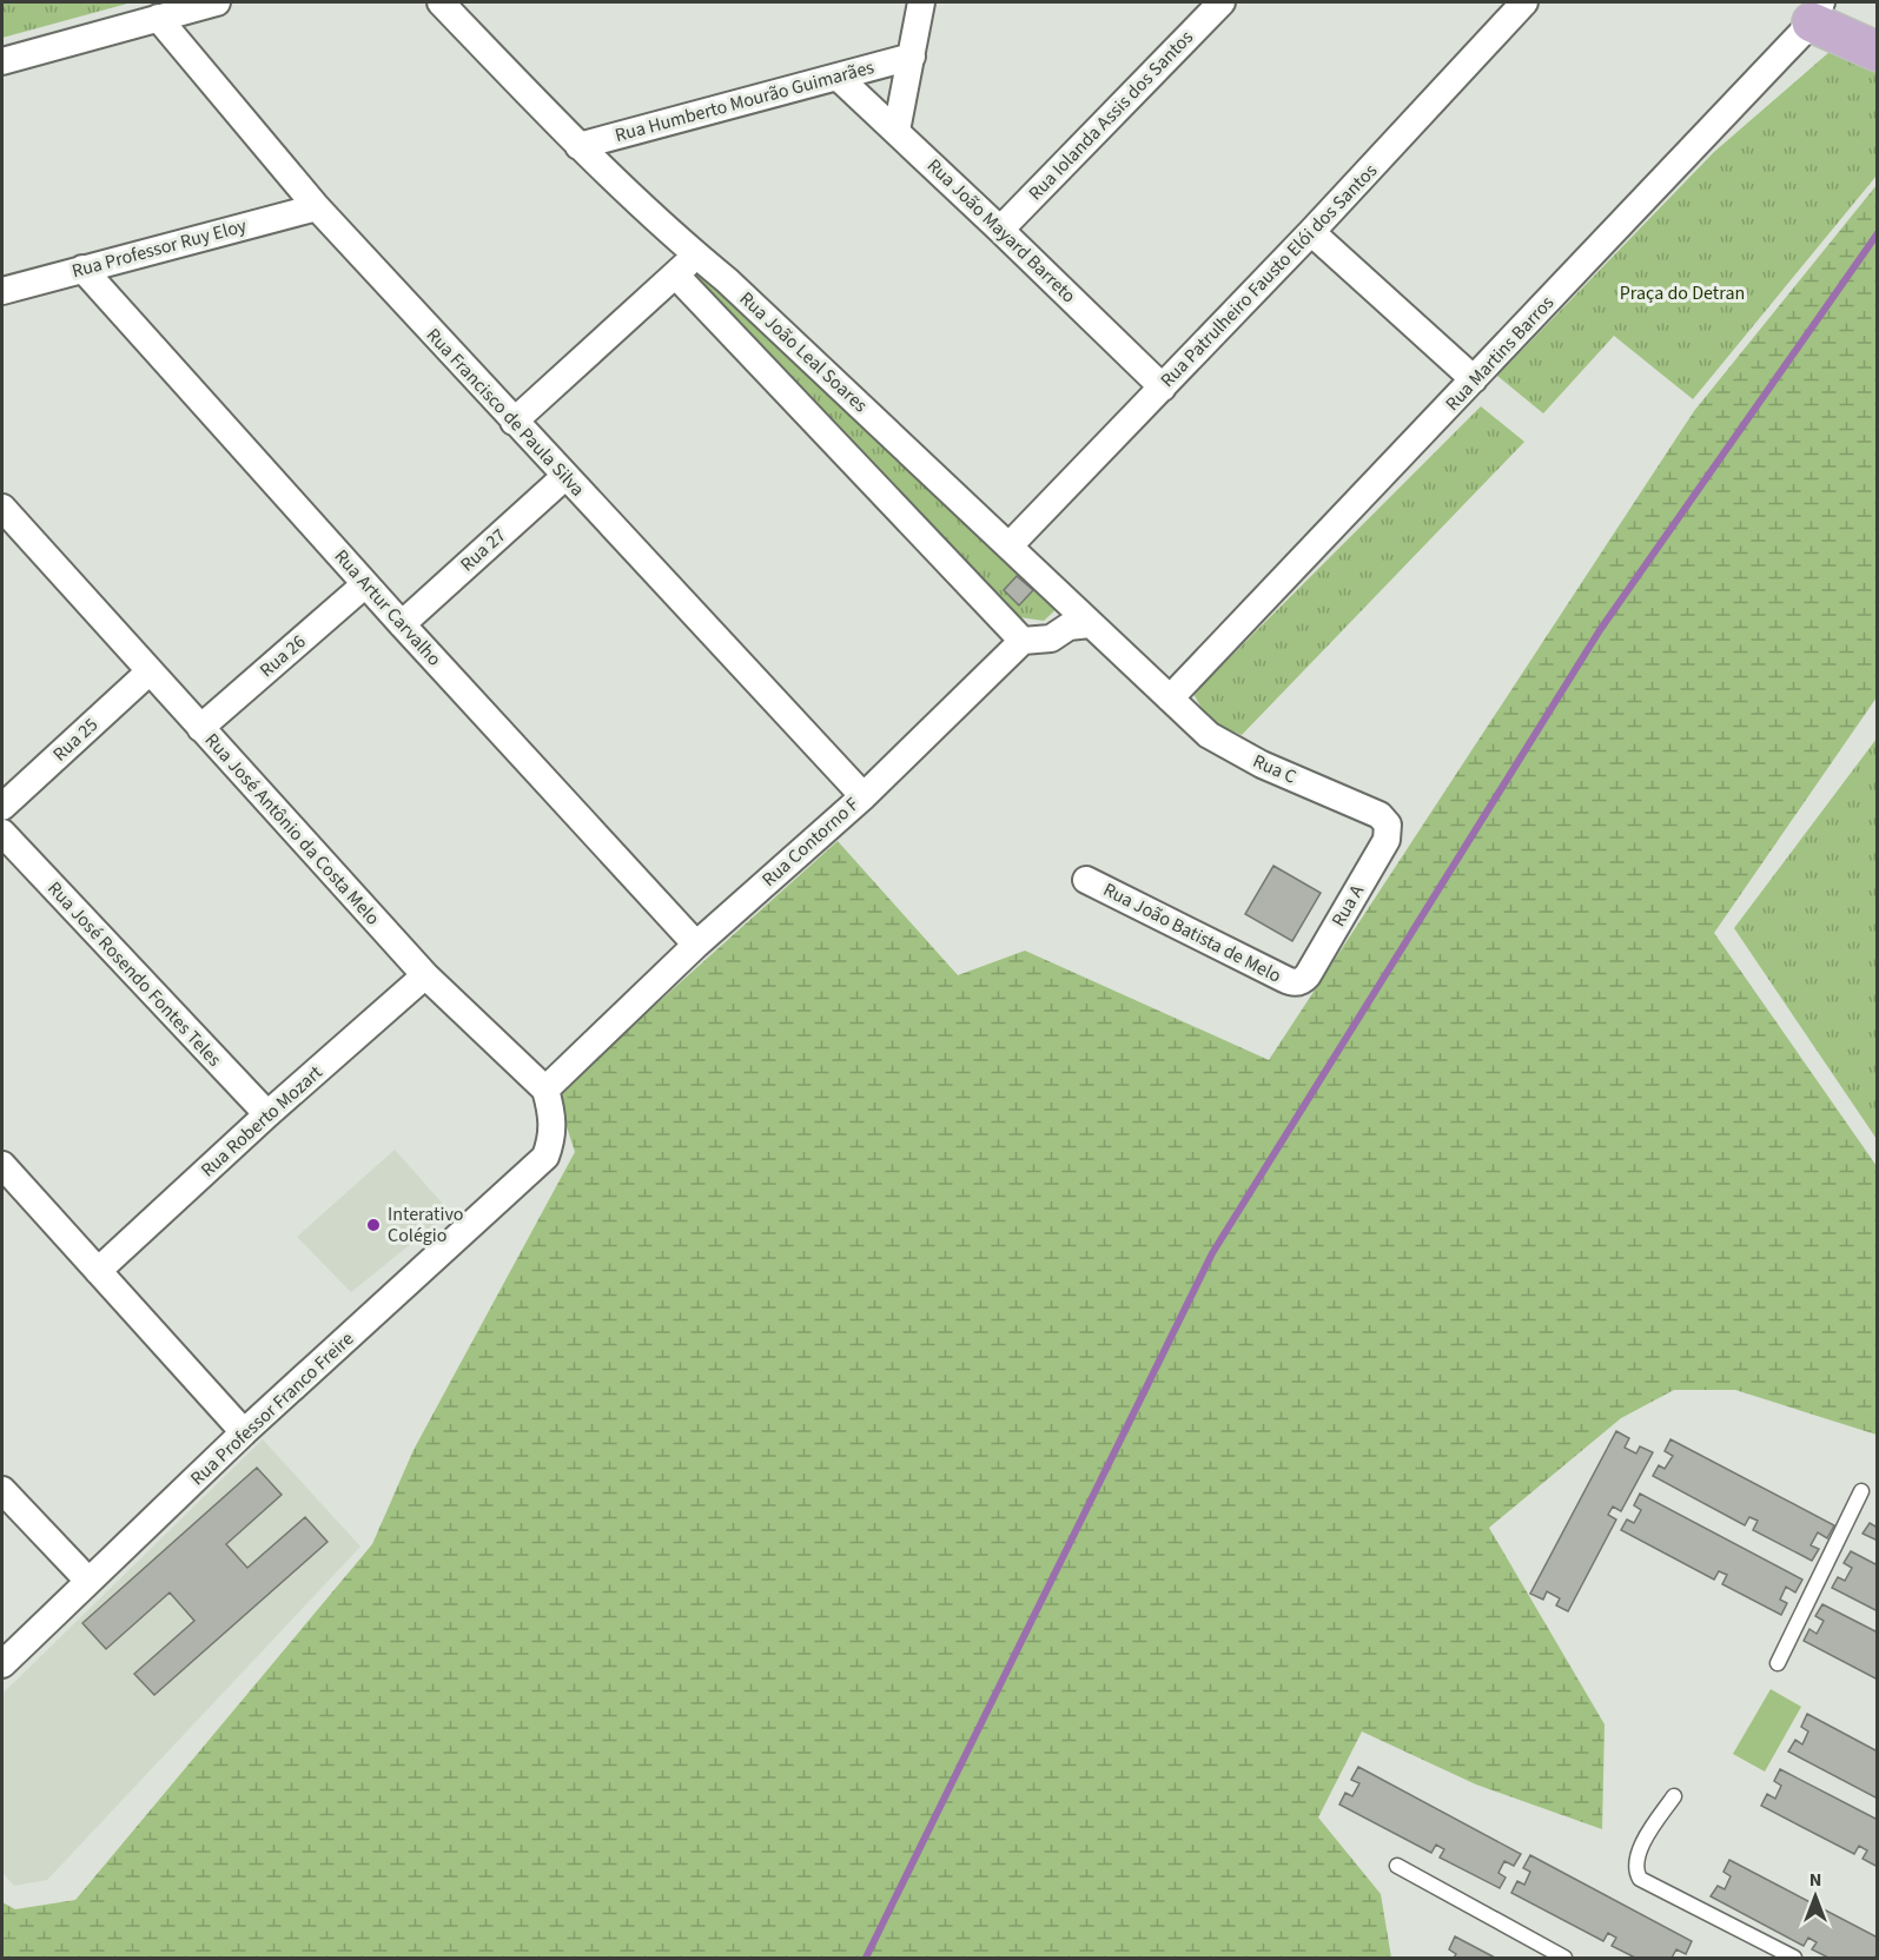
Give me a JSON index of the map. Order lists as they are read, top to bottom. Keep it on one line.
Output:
{"streets":{"street":["Rua Humberto Mourão Guimarães","Rua Iolanda Assis dos Santos","Rua João Mayard Barreto","Rua Professor Ruy Eloy","Rua Patrulheiro Fausto Elói dos Santos","Rua João Leal Soares","Rua Martins Barros","Rua Francisco de Paula Silva","Rua 27","Rua Artur Carvalho","Rua 26","Rua 25","Rua C","Rua José Antônio da Costa Melo","Rua Contorno F","Rua A","Rua João Batista de Melo","Rua José Rosendo Fontes Teles","Rua Roberto Mozart","Rua Professor Franco Freire"]},"crossings":[["Rua Humberto Mourão Guimarães","Rua João Mayard Barreto"],["Rua Humberto Mourão Guimarães","Rua João Leal Soares"],["Rua Iolanda Assis dos Santos","Rua João Mayard Barreto"],["Rua João Mayard Barreto","Rua Patrulheiro Fausto Elói dos Santos"],["Rua Professor Ruy Eloy","Rua Francisco de Paula Silva"],["Rua Professor Ruy Eloy","Rua Artur Carvalho"],["Rua Patrulheiro Fausto Elói dos Santos","Rua João Leal Soares"],["Rua João Leal Soares","Rua Martins Barros"],["Rua João Leal Soares","Rua C"],["Rua João Leal Soares","Rua Contorno F"],["Rua Martins Barros","Rua C"],["Rua Francisco de Paula Silva","Rua 27"],["Rua Francisco de Paula Silva","Rua Contorno F"],["Rua 27","Rua Artur Carvalho"],["Rua Artur Carvalho","Rua 26"],["Rua Artur Carvalho","Rua Contorno F"],["Rua 26","Rua José Antônio da Costa Melo"],["Rua 25","Rua José Antônio da Costa Melo"],["Rua C","Rua A"],["Rua José Antônio da Costa Melo","Rua Contorno F"],["Rua José Antônio da Costa Melo","Rua Roberto Mozart"],["Rua José Antônio da Costa Melo","Rua Professor Franco Freire"],["Rua Contorno F","Rua Professor Franco Freire"],["Rua A","Rua João Batista de Melo"],["Rua José Rosendo Fontes Teles","Rua Roberto Mozart"]],"parks":["Praça do Detran"],"places":["Interativo Colégio"],"north":"top"}
